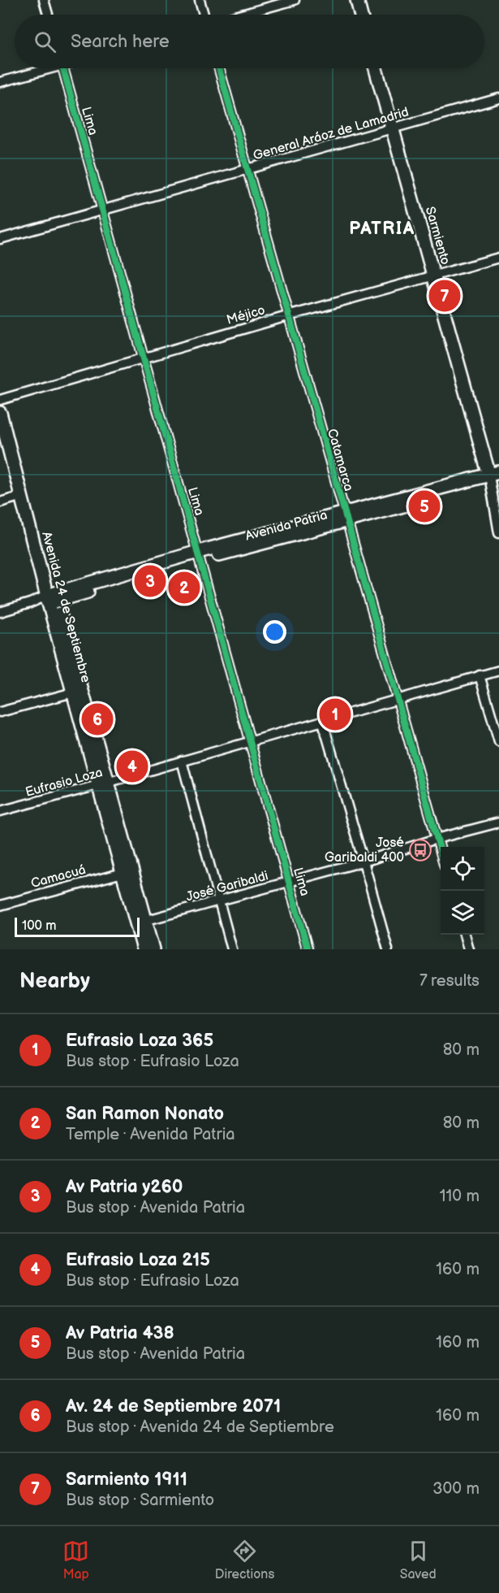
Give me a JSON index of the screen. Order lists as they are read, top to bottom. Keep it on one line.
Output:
{"streets":{"main road":["Sarmiento","Avenida Patria","Avenida 24 de Septiembre"],"street":["Lima","General Aráoz de Lamadrid","Méjico","Catamarca","Eufrasio Loza","Camacuá","José Garibaldi"]},"crossings":[["Lima","General Aráoz de Lamadrid"],["Lima","Méjico"],["Lima","Avenida Patria"],["Lima","Eufrasio Loza"],["Lima","José Garibaldi"],["General Aráoz de Lamadrid","Sarmiento"],["General Aráoz de Lamadrid","Catamarca"],["Sarmiento","Méjico"],["Sarmiento","Avenida Patria"],["Méjico","Catamarca"],["Catamarca","Avenida Patria"],["Catamarca","Eufrasio Loza"],["Catamarca","José Garibaldi"],["Avenida Patria","Avenida 24 de Septiembre"],["Avenida 24 de Septiembre","Eufrasio Loza"],["Avenida 24 de Septiembre","Camacuá"],["Avenida 24 de Septiembre","José Garibaldi"]],"districts":["PATRIA"],"places":{"bus stop":["José Garibaldi 400"]},"scale_bar":"100 m","page":{"search":"Search here","pins":["7","5","3","2","1","6","4"],"scale":"100 m","heading":["Nearby","7 results"],"list":[{"mark":"1","name":"Eufrasio Loza 365","note":"Bus stop · Eufrasio Loza","value":"80 m"},{"mark":"2","name":"San Ramon Nonato","note":"Temple · Avenida Patria","value":"80 m"},{"mark":"3","name":"Av Patria y260","note":"Bus stop · Avenida Patria","value":"110 m"},{"mark":"4","name":"Eufrasio Loza 215","note":"Bus stop · Eufrasio Loza","value":"160 m"},{"mark":"5","name":"Av Patria 438","note":"Bus stop · Avenida Patria","value":"160 m"},{"mark":"6","name":"Av. 24 de Septiembre 2071","note":"Bus stop · Avenida 24 de Septiembre","value":"160 m"},{"mark":"7","name":"Sarmiento 1911","note":"Bus stop · Sarmiento","value":"300 m"}],"nav":["Map","Directions","Saved"]}}
